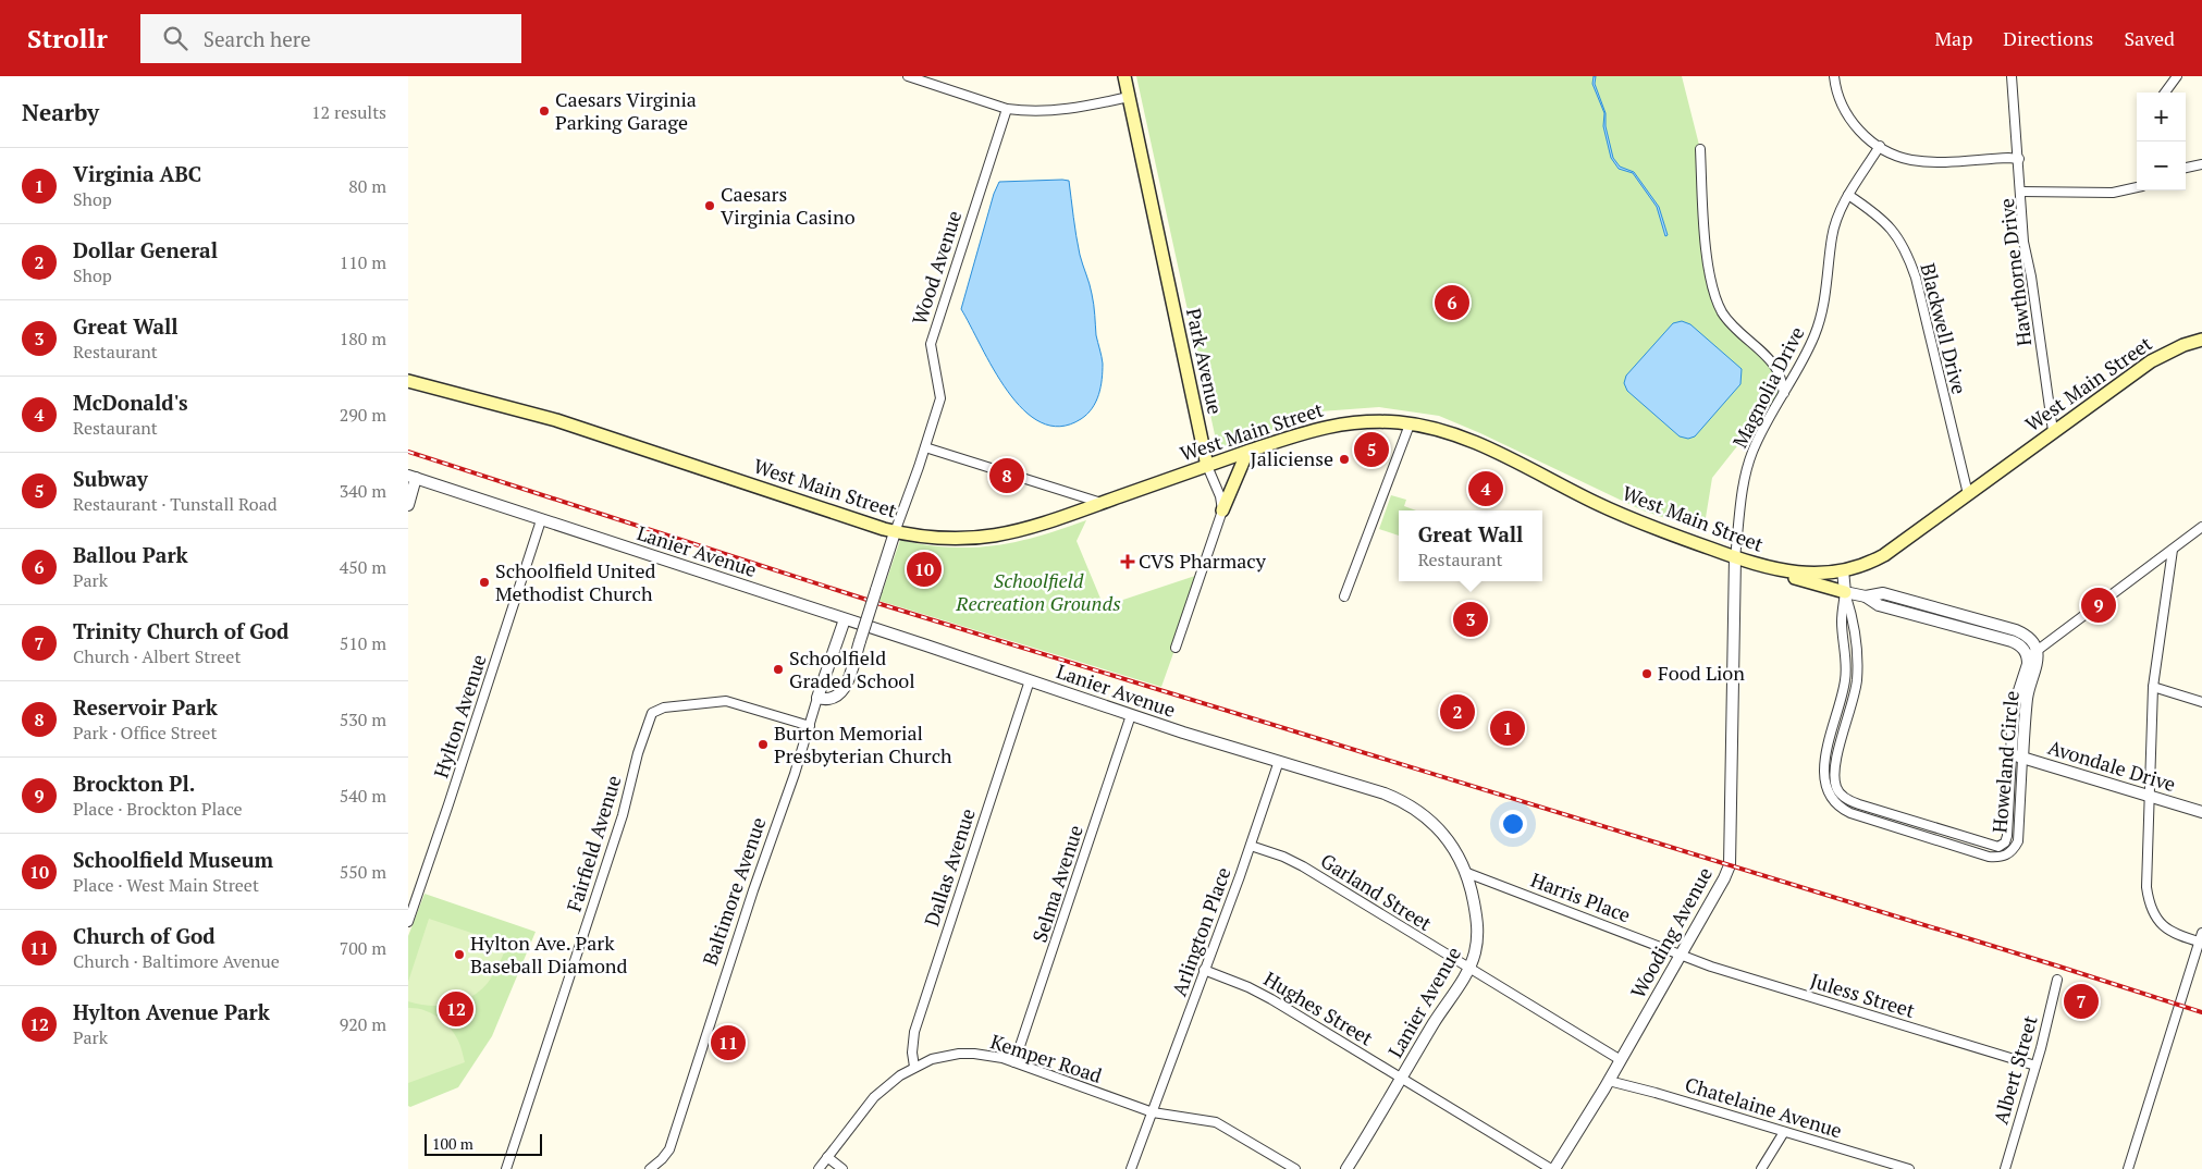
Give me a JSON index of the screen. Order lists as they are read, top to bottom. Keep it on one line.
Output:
{"streets":{"main road":["Park Avenue","West Main Street"],"street":["Wood Avenue","Hawthorne Drive","Blackwell Drive","Magnolia Drive","Lanier Avenue","Hylton Avenue","Howeland Circle","Avondale Drive","Fairfield Avenue","Dallas Avenue","Selma Avenue","Baltimore Avenue","Garland Street","Harris Place","Arlington Place","Wooding Avenue","Juless Street","Hughes Street","Kemper Road","Albert Street","Chatelaine Avenue"]},"crossings":[["Wood Avenue","West Main Street"],["Wood Avenue","Baltimore Avenue"],["Hawthorne Drive","West Main Street"],["Blackwell Drive","West Main Street"],["Blackwell Drive","Magnolia Drive"],["Park Avenue","West Main Street"],["West Main Street","Magnolia Drive"],["West Main Street","Howeland Circle"],["West Main Street","Wooding Avenue"],["Magnolia Drive","Wooding Avenue"],["Lanier Avenue","Hylton Avenue"],["Lanier Avenue","Dallas Avenue"],["Lanier Avenue","Selma Avenue"],["Lanier Avenue","Baltimore Avenue"],["Lanier Avenue","Garland Street"],["Lanier Avenue","Harris Place"],["Lanier Avenue","Arlington Place"],["Lanier Avenue","Hughes Street"],["Howeland Circle","Avondale Drive"],["Fairfield Avenue","Baltimore Avenue"],["Dallas Avenue","Kemper Road"],["Selma Avenue","Kemper Road"],["Garland Street","Arlington Place"],["Garland Street","Wooding Avenue"],["Harris Place","Wooding Avenue"],["Harris Place","Juless Street"],["Arlington Place","Hughes Street"],["Arlington Place","Kemper Road"],["Wooding Avenue","Juless Street"],["Wooding Avenue","Hughes Street"],["Wooding Avenue","Chatelaine Avenue"],["Juless Street","Albert Street"]],"parks":["Schoolfield Recreation Grounds"],"places":{"other":["Caesars Virginia Parking Garage","Caesars Virginia Casino","Jaliciense","Schoolfield United Methodist Church","Schoolfield Graded School","Food Lion","Burton Memorial Presbyterian Church","Hylton Ave. Park Baseball Diamond"],"health":["CVS Pharmacy"]},"scale_bar":"100 m","page":{"header":"Strollr","search":"Search here","nav":["Map","Directions","Saved"],"heading":["Nearby","12 results"],"map_buttons":["+","−"],"list":[{"mark":"1","name":"Virginia ABC","note":"Shop","value":"80 m"},{"mark":"2","name":"Dollar General","note":"Shop","value":"110 m"},{"mark":"3","name":"Great Wall","note":"Restaurant","value":"180 m"},{"mark":"4","name":"McDonald's","note":"Restaurant","value":"290 m"},{"mark":"5","name":"Subway","note":"Restaurant · Tunstall Road","value":"340 m"},{"mark":"6","name":"Ballou Park","note":"Park","value":"450 m"},{"mark":"7","name":"Trinity Church of God","note":"Church · Albert Street","value":"510 m"},{"mark":"8","name":"Reservoir Park","note":"Park · Office Street","value":"530 m"},{"mark":"9","name":"Brockton Pl.","note":"Place · Brockton Place","value":"540 m"},{"mark":"10","name":"Schoolfield Museum","note":"Place · West Main Street","value":"550 m"},{"mark":"11","name":"Church of God","note":"Church · Baltimore Avenue","value":"700 m"},{"mark":"12","name":"Hylton Avenue Park","note":"Park","value":"920 m"}],"pins":["6","5","8","4","10","9","3","2","1","7","12","11"],"popup":["Great Wall","Restaurant"],"scale":"100 m"}}
